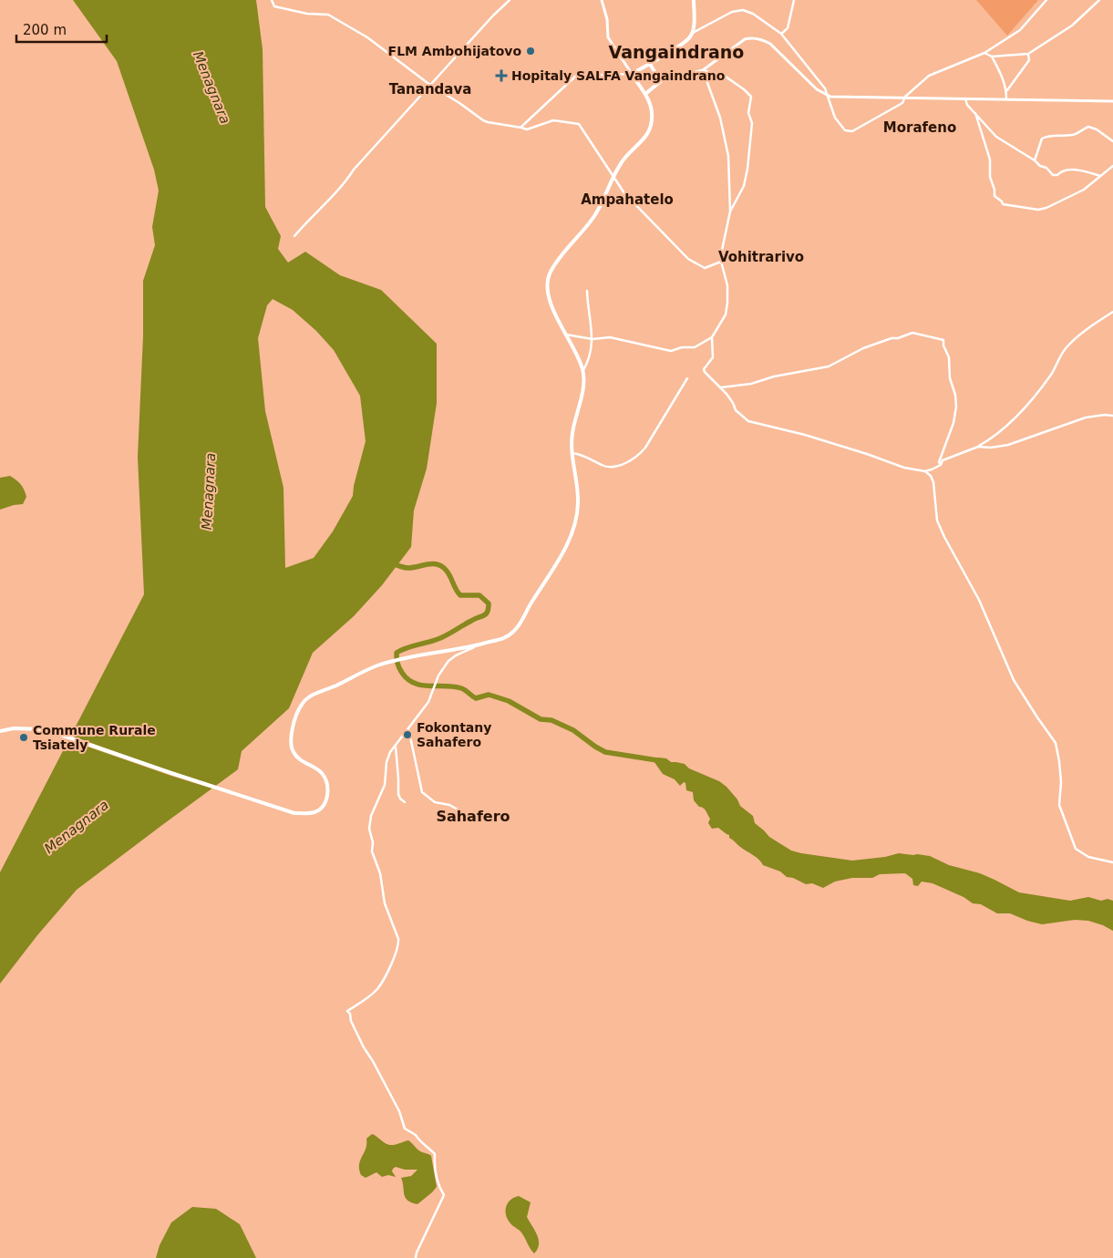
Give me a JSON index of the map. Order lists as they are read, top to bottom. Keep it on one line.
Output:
{"districts":["Vangaindrano","Tanandava","Morafeno","Ampahatelo","Vohitrarivo","Sahafero"],"water":["Menagnara"],"places":{"other":["FLM Ambohijatovo","Fokontany Sahafero","Commune Rurale Tsiately"],"health":["Hopitaly SALFA Vangaindrano"]},"scale_bar":"200 m"}
